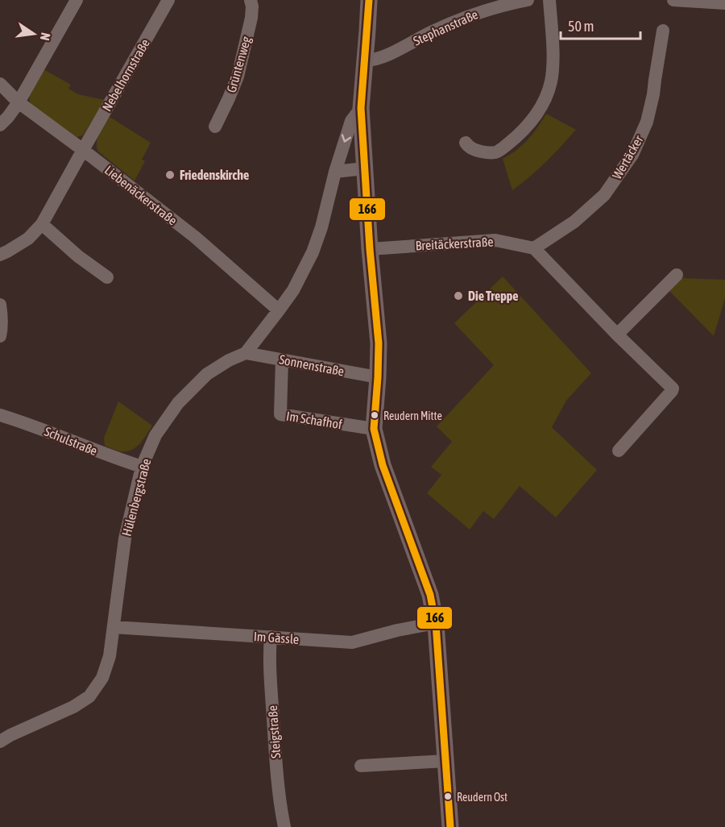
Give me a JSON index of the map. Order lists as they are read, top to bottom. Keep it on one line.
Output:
{"streets":{"street":["Stephanstraße","Grüntenweg","Nebelhornstraße","Wertäcker","Liebenäckerstraße","Breitäckerstraße","Sonnenstraße","Im Schafhof","Schulstraße","Hülenbergstraße","Im Gässle","Steigstraße"]},"crossings":[["Nebelhornstraße","Liebenäckerstraße"],["Wertäcker","Breitäckerstraße"],["Liebenäckerstraße","Hülenbergstraße"],["Sonnenstraße","Im Schafhof"],["Sonnenstraße","Hülenbergstraße"],["Schulstraße","Hülenbergstraße"],["Hülenbergstraße","Im Gässle"],["Im Gässle","Steigstraße"]],"places":["Friedenskirche","Die Treppe","Reudern Mitte","Reudern Ost"],"lines":["transit line 166"],"scale_bar":"50 m","north":"right"}
